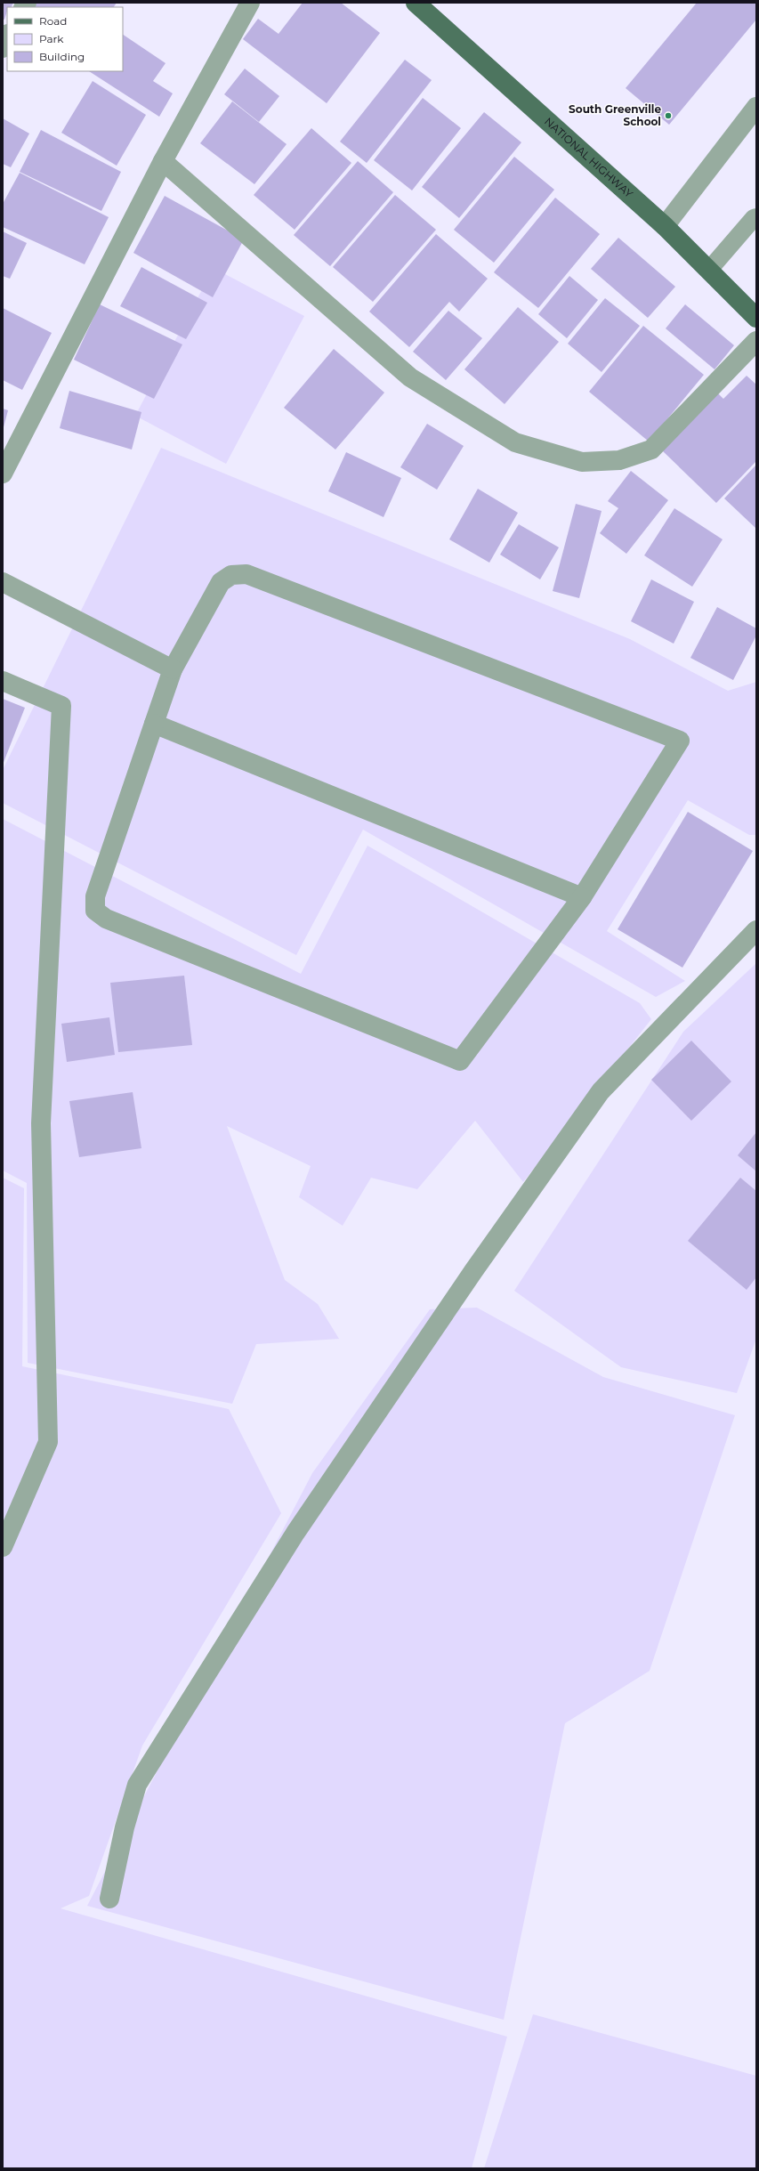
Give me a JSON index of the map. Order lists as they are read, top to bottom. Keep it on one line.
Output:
{"streets":{"main road":["NATIONAL HIGHWAY"]},"places":["South Greenville School"],"legend":["Road","Park","Building"]}
